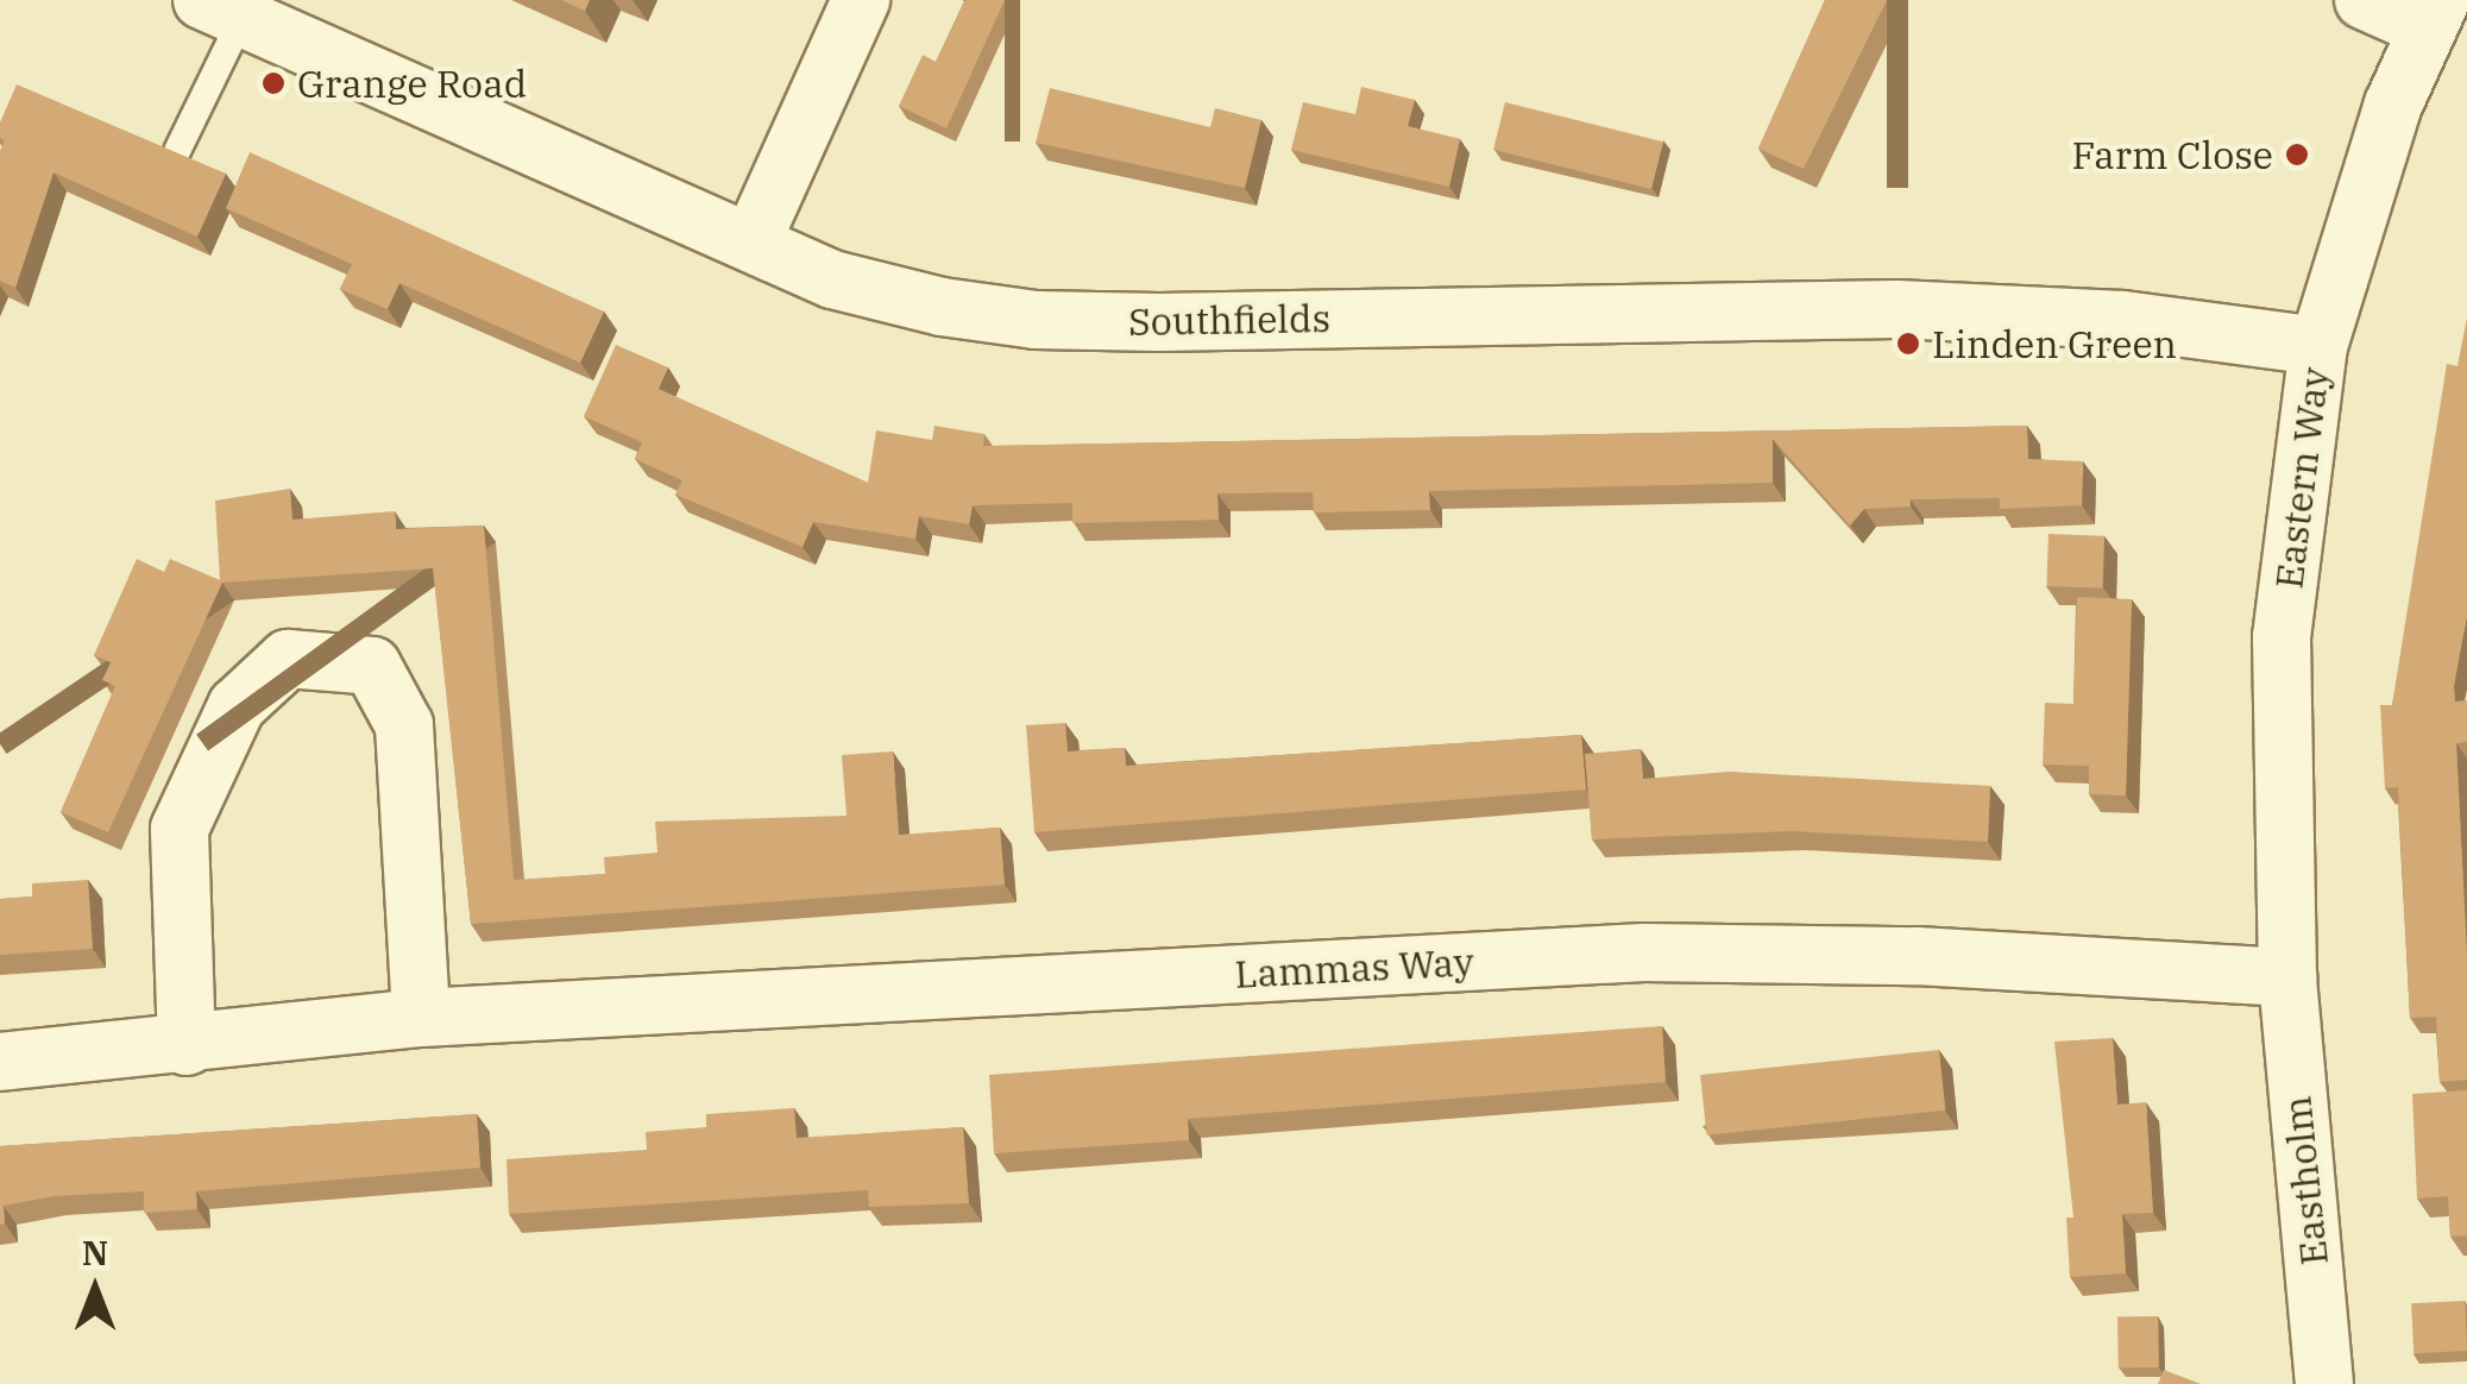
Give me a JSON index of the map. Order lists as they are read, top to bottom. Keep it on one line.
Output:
{"streets":{"street":["Southfields","Eastern Way","Lammas Way","Eastholm"]},"crossings":[["Southfields","Eastern Way"],["Eastern Way","Lammas Way"],["Eastern Way","Eastholm"],["Lammas Way","Eastholm"]],"places":["Grange Road","Farm Close","Linden Green"],"north":"top"}
